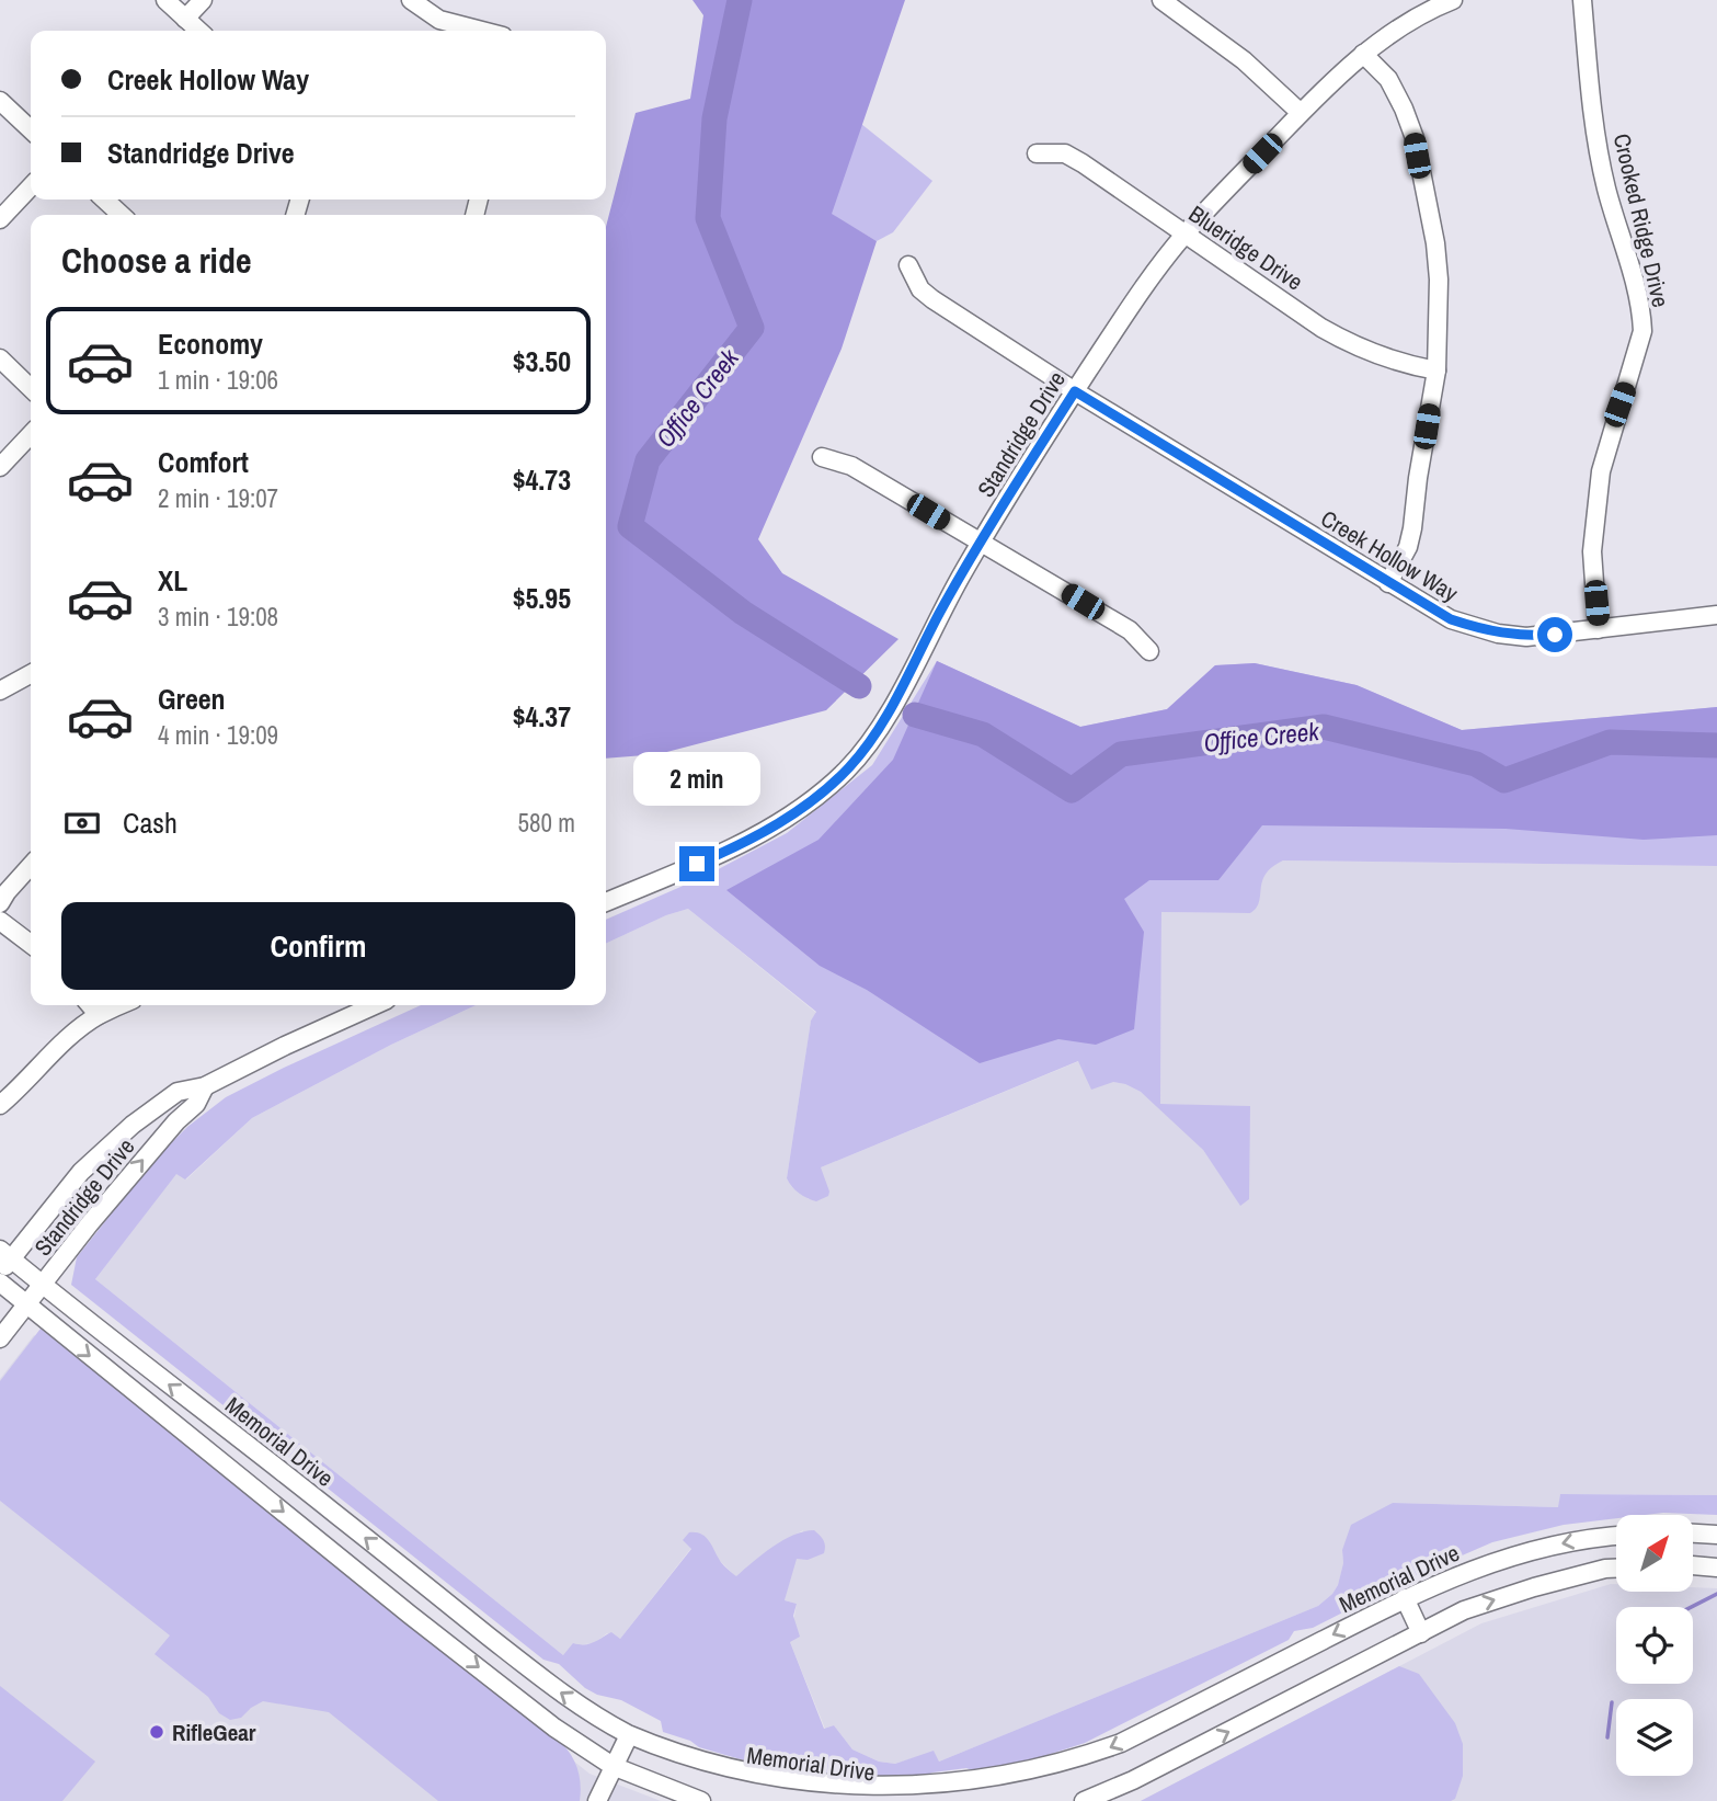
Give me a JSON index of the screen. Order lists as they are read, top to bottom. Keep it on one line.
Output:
{"streets":{"street":["Crooked Ridge Drive","Blueridge Drive","Standridge Drive","Creek Hollow Way","Memorial Drive"]},"crossings":[["Crooked Ridge Drive","Creek Hollow Way"],["Blueridge Drive","Standridge Drive"],["Standridge Drive","Creek Hollow Way"],["Standridge Drive","Memorial Drive"]],"one_way":["Memorial Drive"],"water":["Office Creek"],"places":["RifleGear"],"north":"top right","page":{"banner":["Creek Hollow Way","Standridge Drive"],"heading":"Choose a ride","list":[{"name":"Economy","note":"1 min · 19:06","value":"$3.50"},{"name":"Comfort","note":"2 min · 19:07","value":"$4.73"},{"name":"XL","note":"3 min · 19:08","value":"$5.95"},{"name":"Green","note":"4 min · 19:09","value":"$4.37"}],"bubble":"2 min","pay":["Cash","580 m"],"buttons":"Confirm"}}
